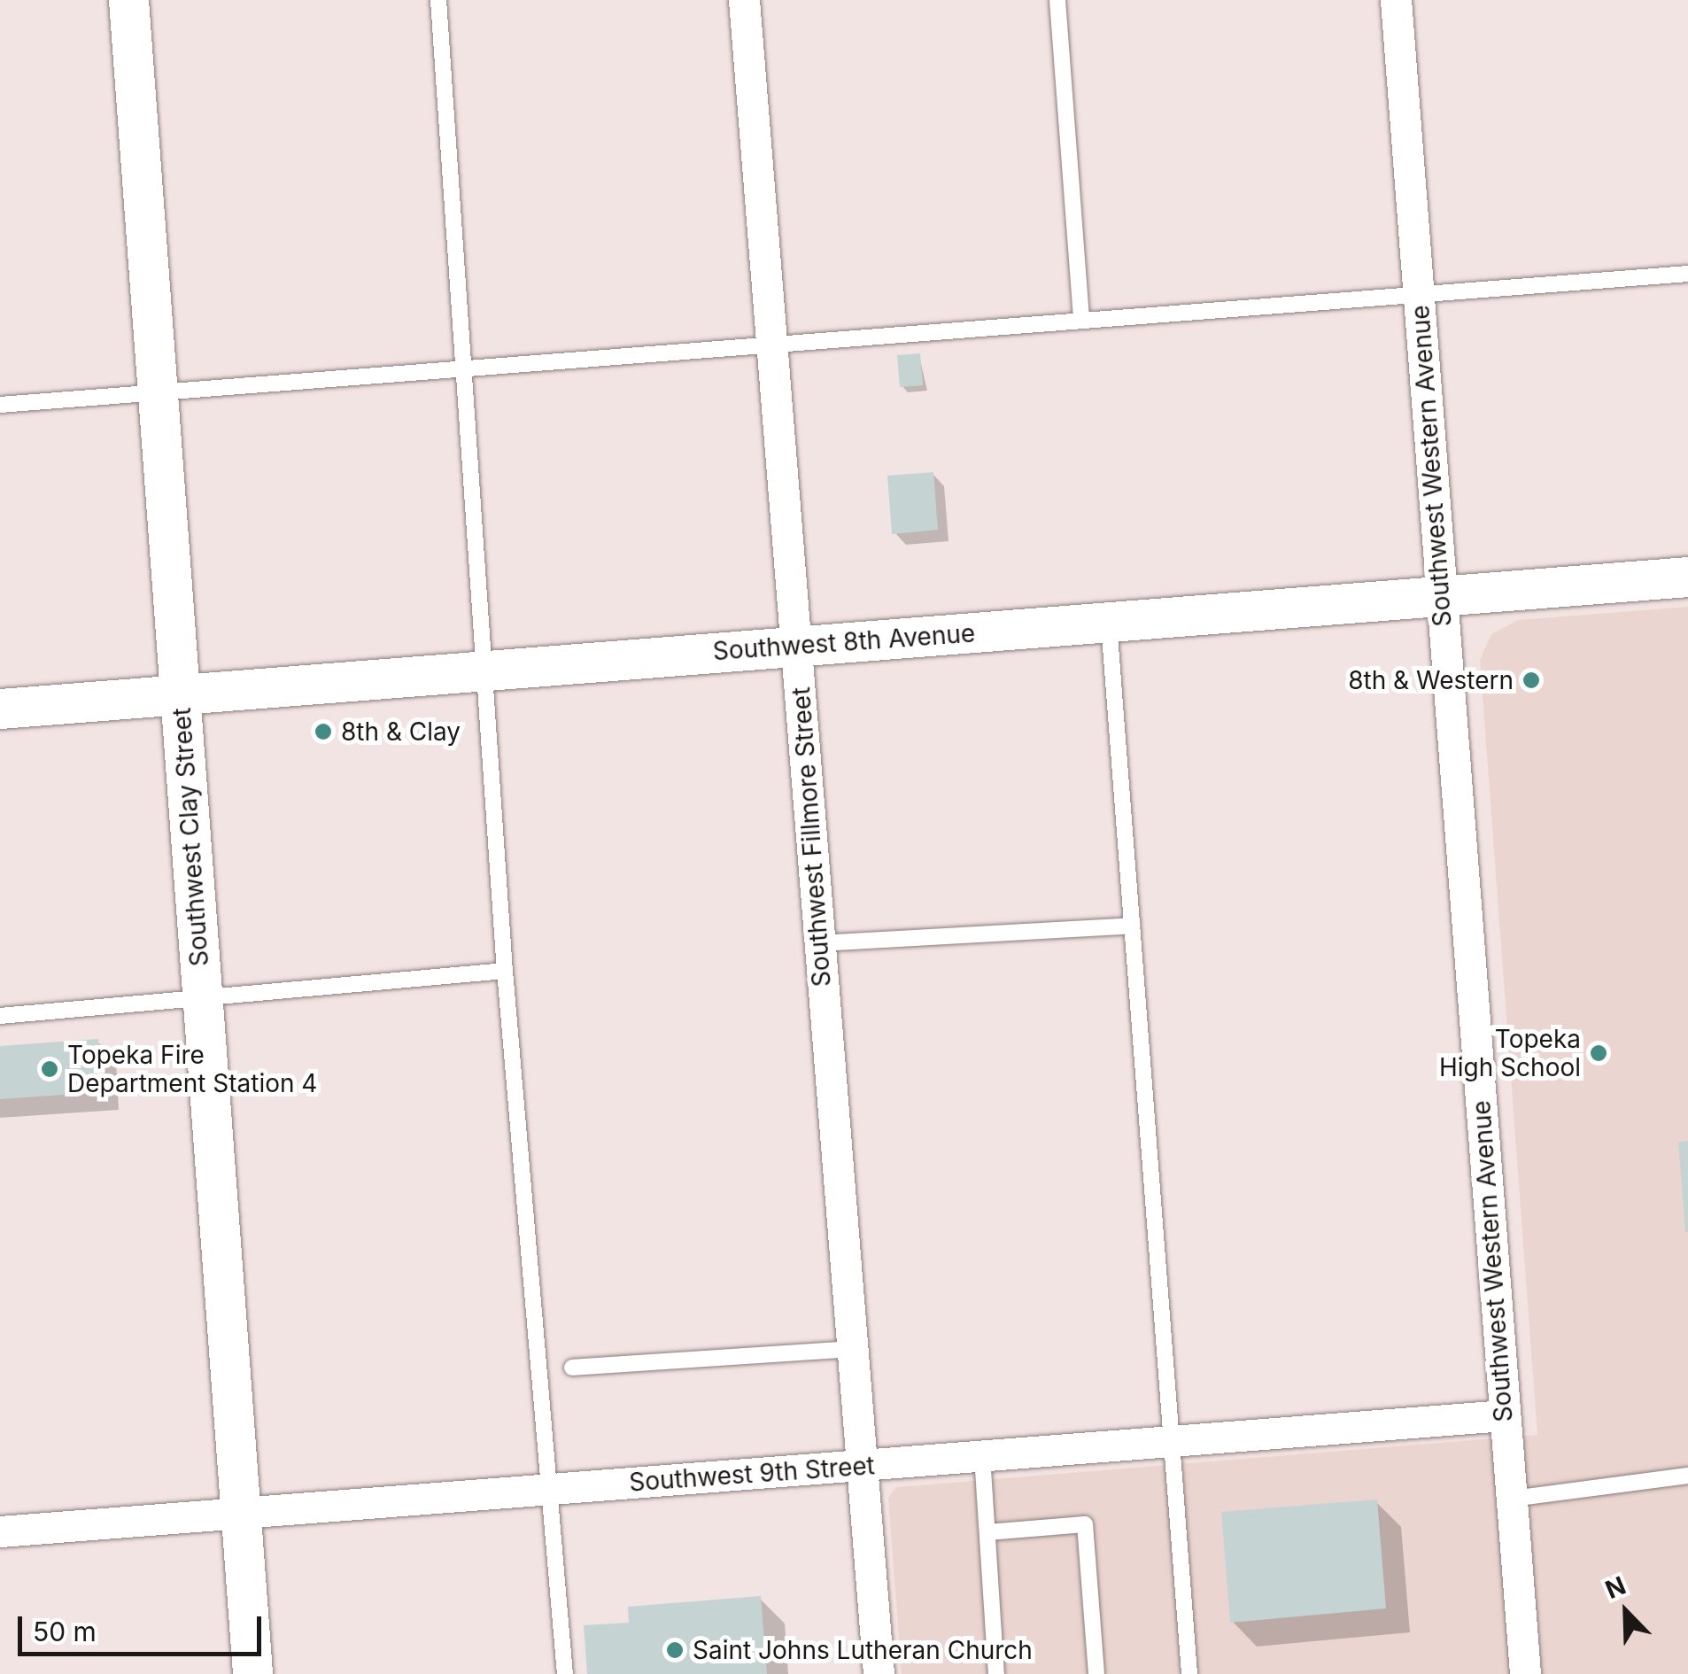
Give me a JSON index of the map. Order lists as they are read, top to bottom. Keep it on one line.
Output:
{"streets":{"street":["Southwest Western Avenue","Southwest 8th Avenue","Southwest Clay Street","Southwest Fillmore Street","Southwest 9th Street"]},"crossings":[["Southwest Western Avenue","Southwest 8th Avenue"],["Southwest Western Avenue","Southwest 9th Street"],["Southwest 8th Avenue","Southwest Clay Street"],["Southwest 8th Avenue","Southwest Fillmore Street"],["Southwest Clay Street","Southwest 9th Street"],["Southwest Fillmore Street","Southwest 9th Street"]],"places":["8th & Western","8th & Clay","Topeka High School","Topeka Fire Department Station 4","Saint Johns Lutheran Church"],"scale_bar":"50 m","north":"top left"}
